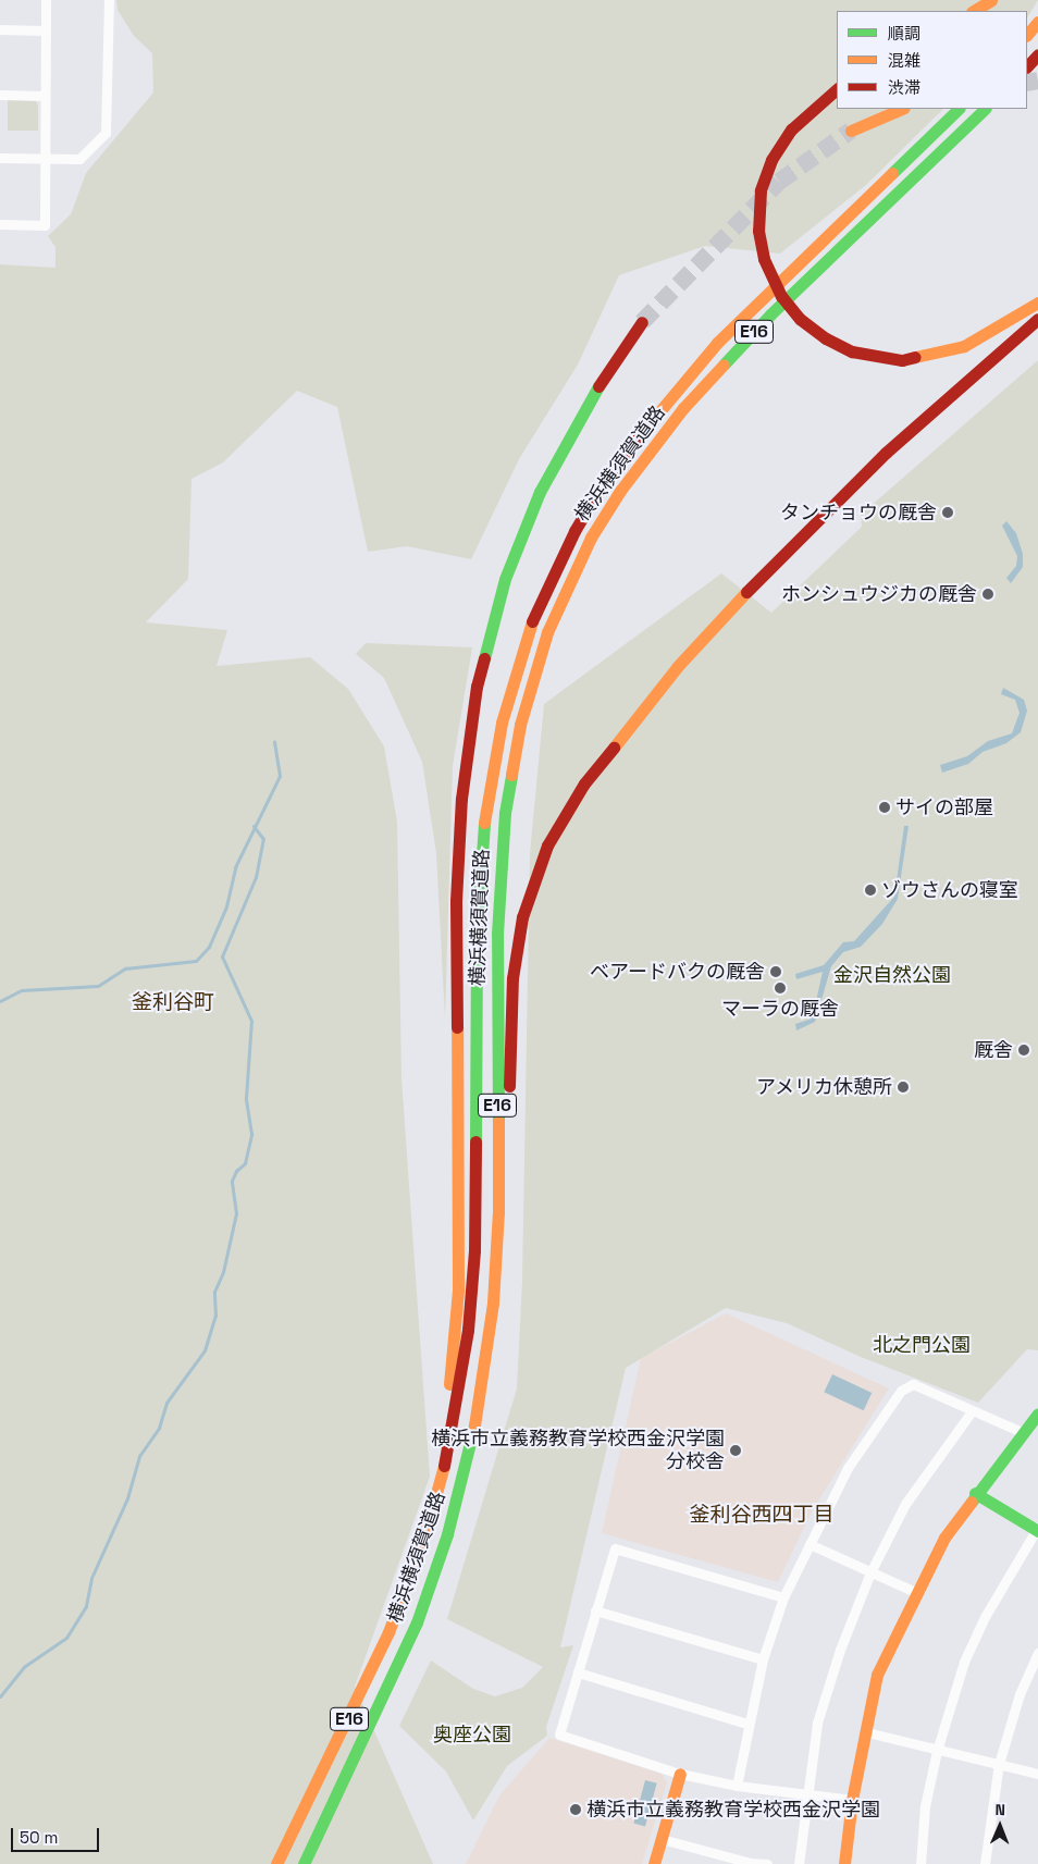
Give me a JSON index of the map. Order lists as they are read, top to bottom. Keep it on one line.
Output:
{"streets":{"main road":["E16","横浜横須賀道路"]},"crossings":[["E16","横浜横須賀道路"]],"districts":["釜利谷町","釜利谷西四丁目"],"parks":["金沢自然公園","北之門公園","奥座公園"],"places":["タンチョウの厩舎","ホンシュウジカの厩舎","サイの部屋","ゾウさんの寝室","ベアードバクの厩舎","マーラの厩舎","厩舎","アメリカ休憩所","横浜市立義務教育学校西金沢学園 分校舎","横浜市立義務教育学校西金沢学園"],"legend":["順調","混雑","渋滞"],"scale_bar":"50 m","north":"top"}
